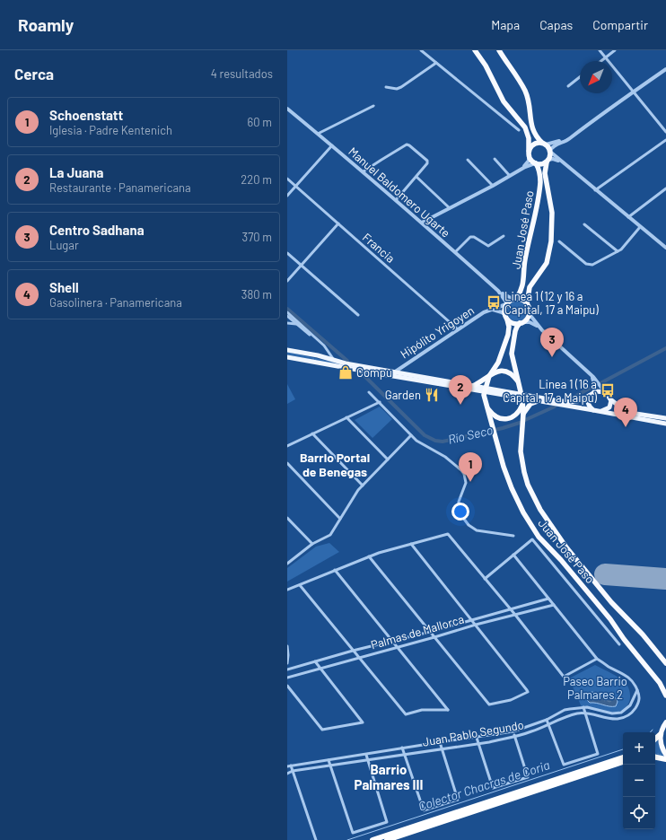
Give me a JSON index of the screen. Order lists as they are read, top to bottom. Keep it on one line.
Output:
{"streets":{"highway":["Juan José Paso"],"street":["Manuel Baldomero Ugarte","Francia","Hipólito Yrigoyen","Palmas de Mallorca","Juan Pablo Segundo"]},"crossings":[["Manuel Baldomero Ugarte","Juan José Paso"],["Manuel Baldomero Ugarte","Hipólito Yrigoyen"],["Juan José Paso","Hipólito Yrigoyen"],["Francia","Hipólito Yrigoyen"]],"districts":["Barrio Portal de Benegas","Barrio Palmares III"],"water":["Río Seco","Colector Chacras de Coria"],"parks":["Paseo Barrio Palmares 2"],"places":{"bus stop":["Linea 1 (12 y 16 a Capital, 17 a Maipu)","Linea 1 (16 a Capital, 17 a Maipu)"],"shop":["Compu"],"restaurant":["Garden"]},"north":"bottom left","page":{"header":"Roamly","nav":["Mapa","Capas","Compartir"],"heading":["Cerca","4 resultados"],"list":[{"mark":"1","name":"Schoenstatt","note":"Iglesia · Padre Kentenich","value":"60 m"},{"mark":"2","name":"La Juana","note":"Restaurante · Panamericana","value":"220 m"},{"mark":"3","name":"Centro Sadhana","note":"Lugar","value":"370 m"},{"mark":"4","name":"Shell","note":"Gasolinera · Panamericana","value":"380 m"}],"pins":["3","2","4","1"],"map_buttons":["+","−"]}}
